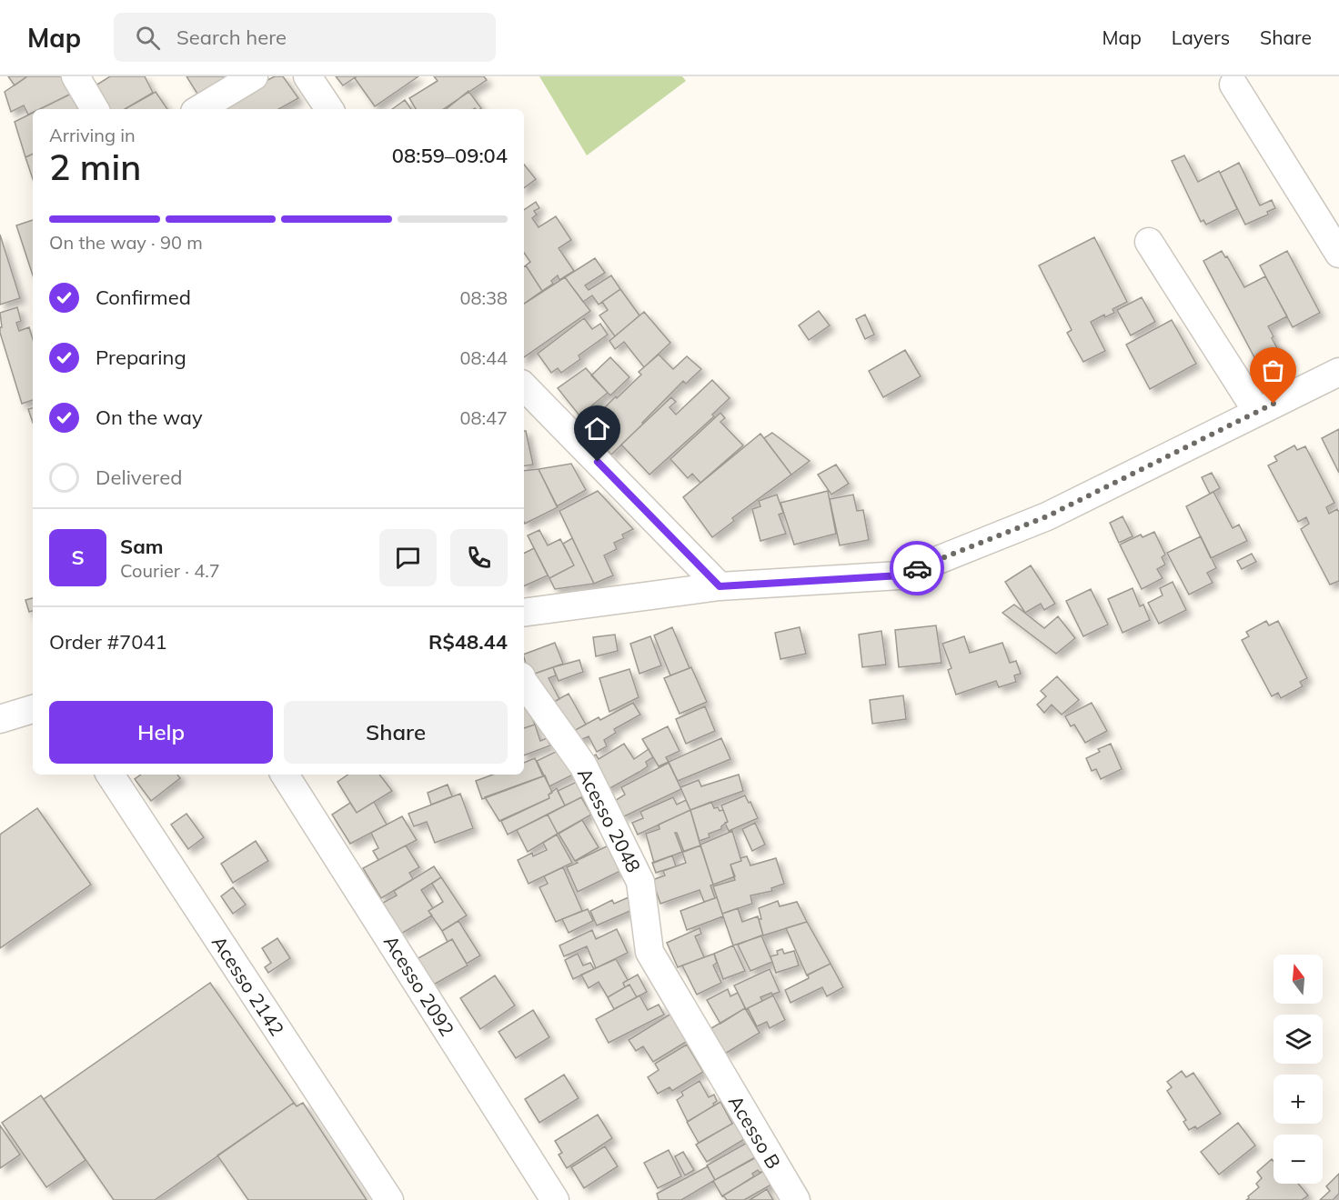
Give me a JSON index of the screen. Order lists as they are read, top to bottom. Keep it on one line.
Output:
{"streets":{"street":["Acesso 2048","Acesso 2142","Acesso 2092","Acesso B"]},"crossings":[["Acesso 2048","Acesso B"]],"north":"top","page":{"header":"Map","search":"Search here","nav":["Map","Layers","Share"],"heading":["2 min","Arriving in","08:59–09:04"],"panel":["Sam","Courier · 4.7","Order #7041","R$48.44"],"bar":"On the way · 90 m","list":[["Confirmed","08:38"],["Preparing","08:44"],["On the way","08:47"],"Delivered"],"round":"S","buttons":["Help","Share"],"map_buttons":["+","−"]}}
